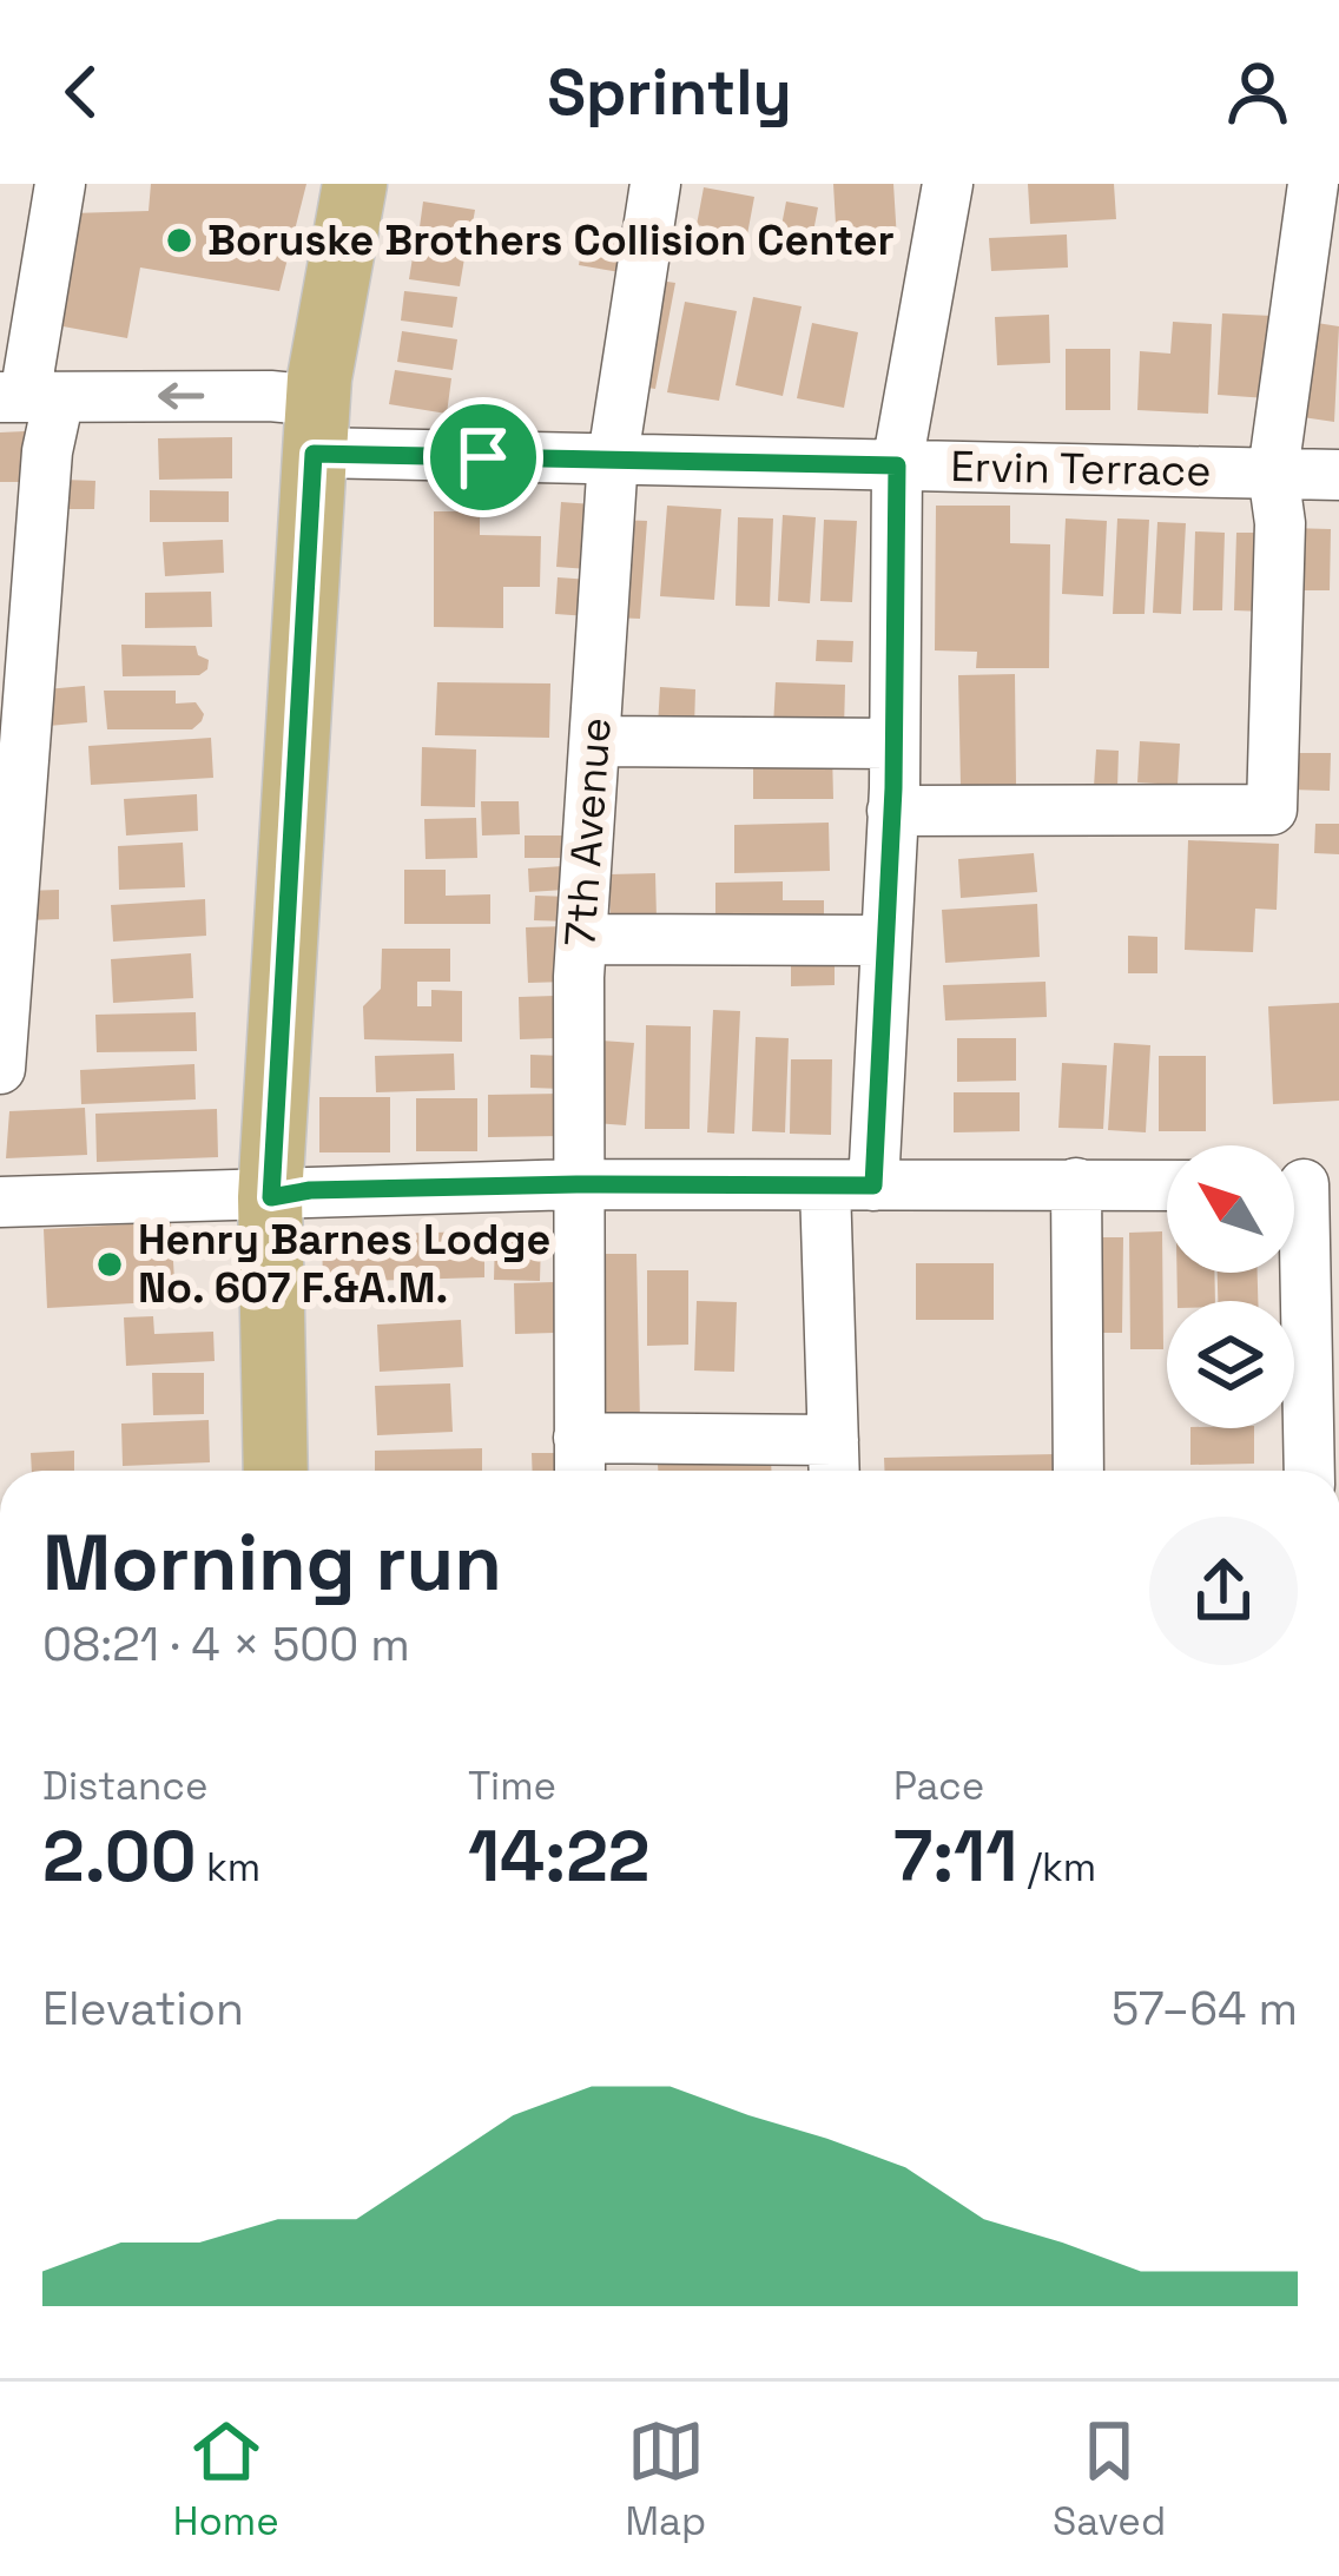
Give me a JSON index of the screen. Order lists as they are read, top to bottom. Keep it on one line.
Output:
{"streets":{"street":["Ervin Terrace","7th Avenue"]},"crossings":[["Ervin Terrace","7th Avenue"]],"places":["Boruske Brothers Collision Center","Henry Barnes Lodge No. 607 F.&A.M."],"north":"top left","page":{"header":"Sprintly","heading":["Morning run","08:21 · 4 × 500 m"],"stats":[["Distance","2.00 km"],["Time","14:22"],["Pace","7:11 /km"]],"chart":["Elevation","57–64 m"],"tabs":["Home","Map","Saved"]}}
